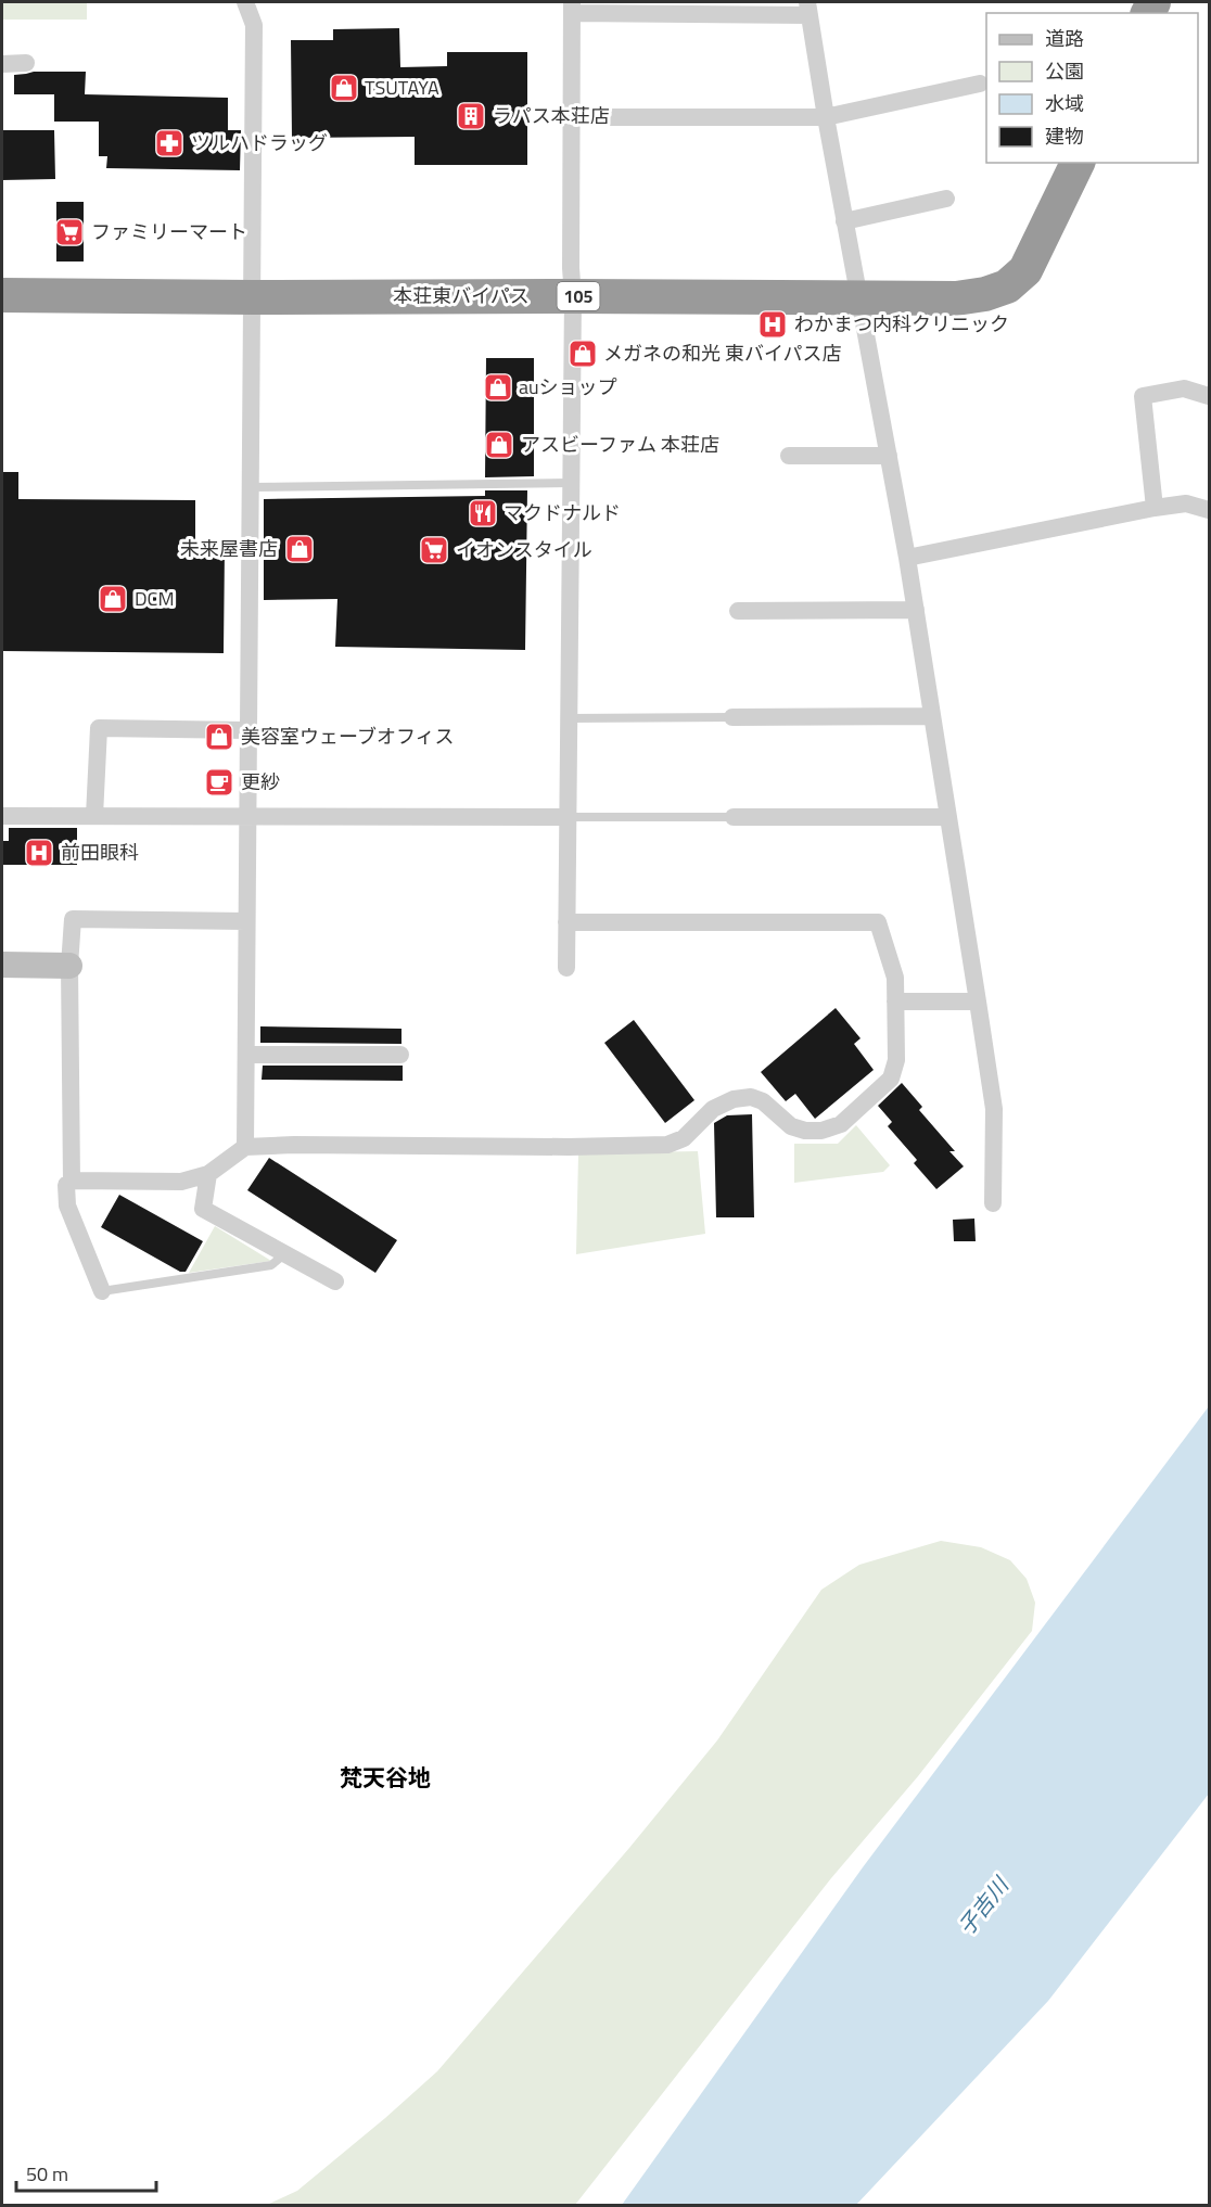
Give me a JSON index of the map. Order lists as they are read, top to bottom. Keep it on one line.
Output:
{"streets":{"highway":["本荘東バイパス","105"]},"districts":["梵天谷地"],"water":["子吉川"],"places":{"shop":["TSUTAYA","メガネの和光 東バイパス店","auショップ","アスビーファム 本荘店","未来屋書店","DCM","美容室ウェーブオフィス"],"building":["ラパス本荘店"],"pharmacy":["ツルハドラッグ"],"supermarket":["ファミリーマート","イオンスタイル"],"hospital":["わかまつ内科クリニック","前田眼科"],"restaurant":["マクドナルド"],"cafe":["更紗"]},"legend":["道路","公園","水域","建物"],"scale_bar":"50 m"}
